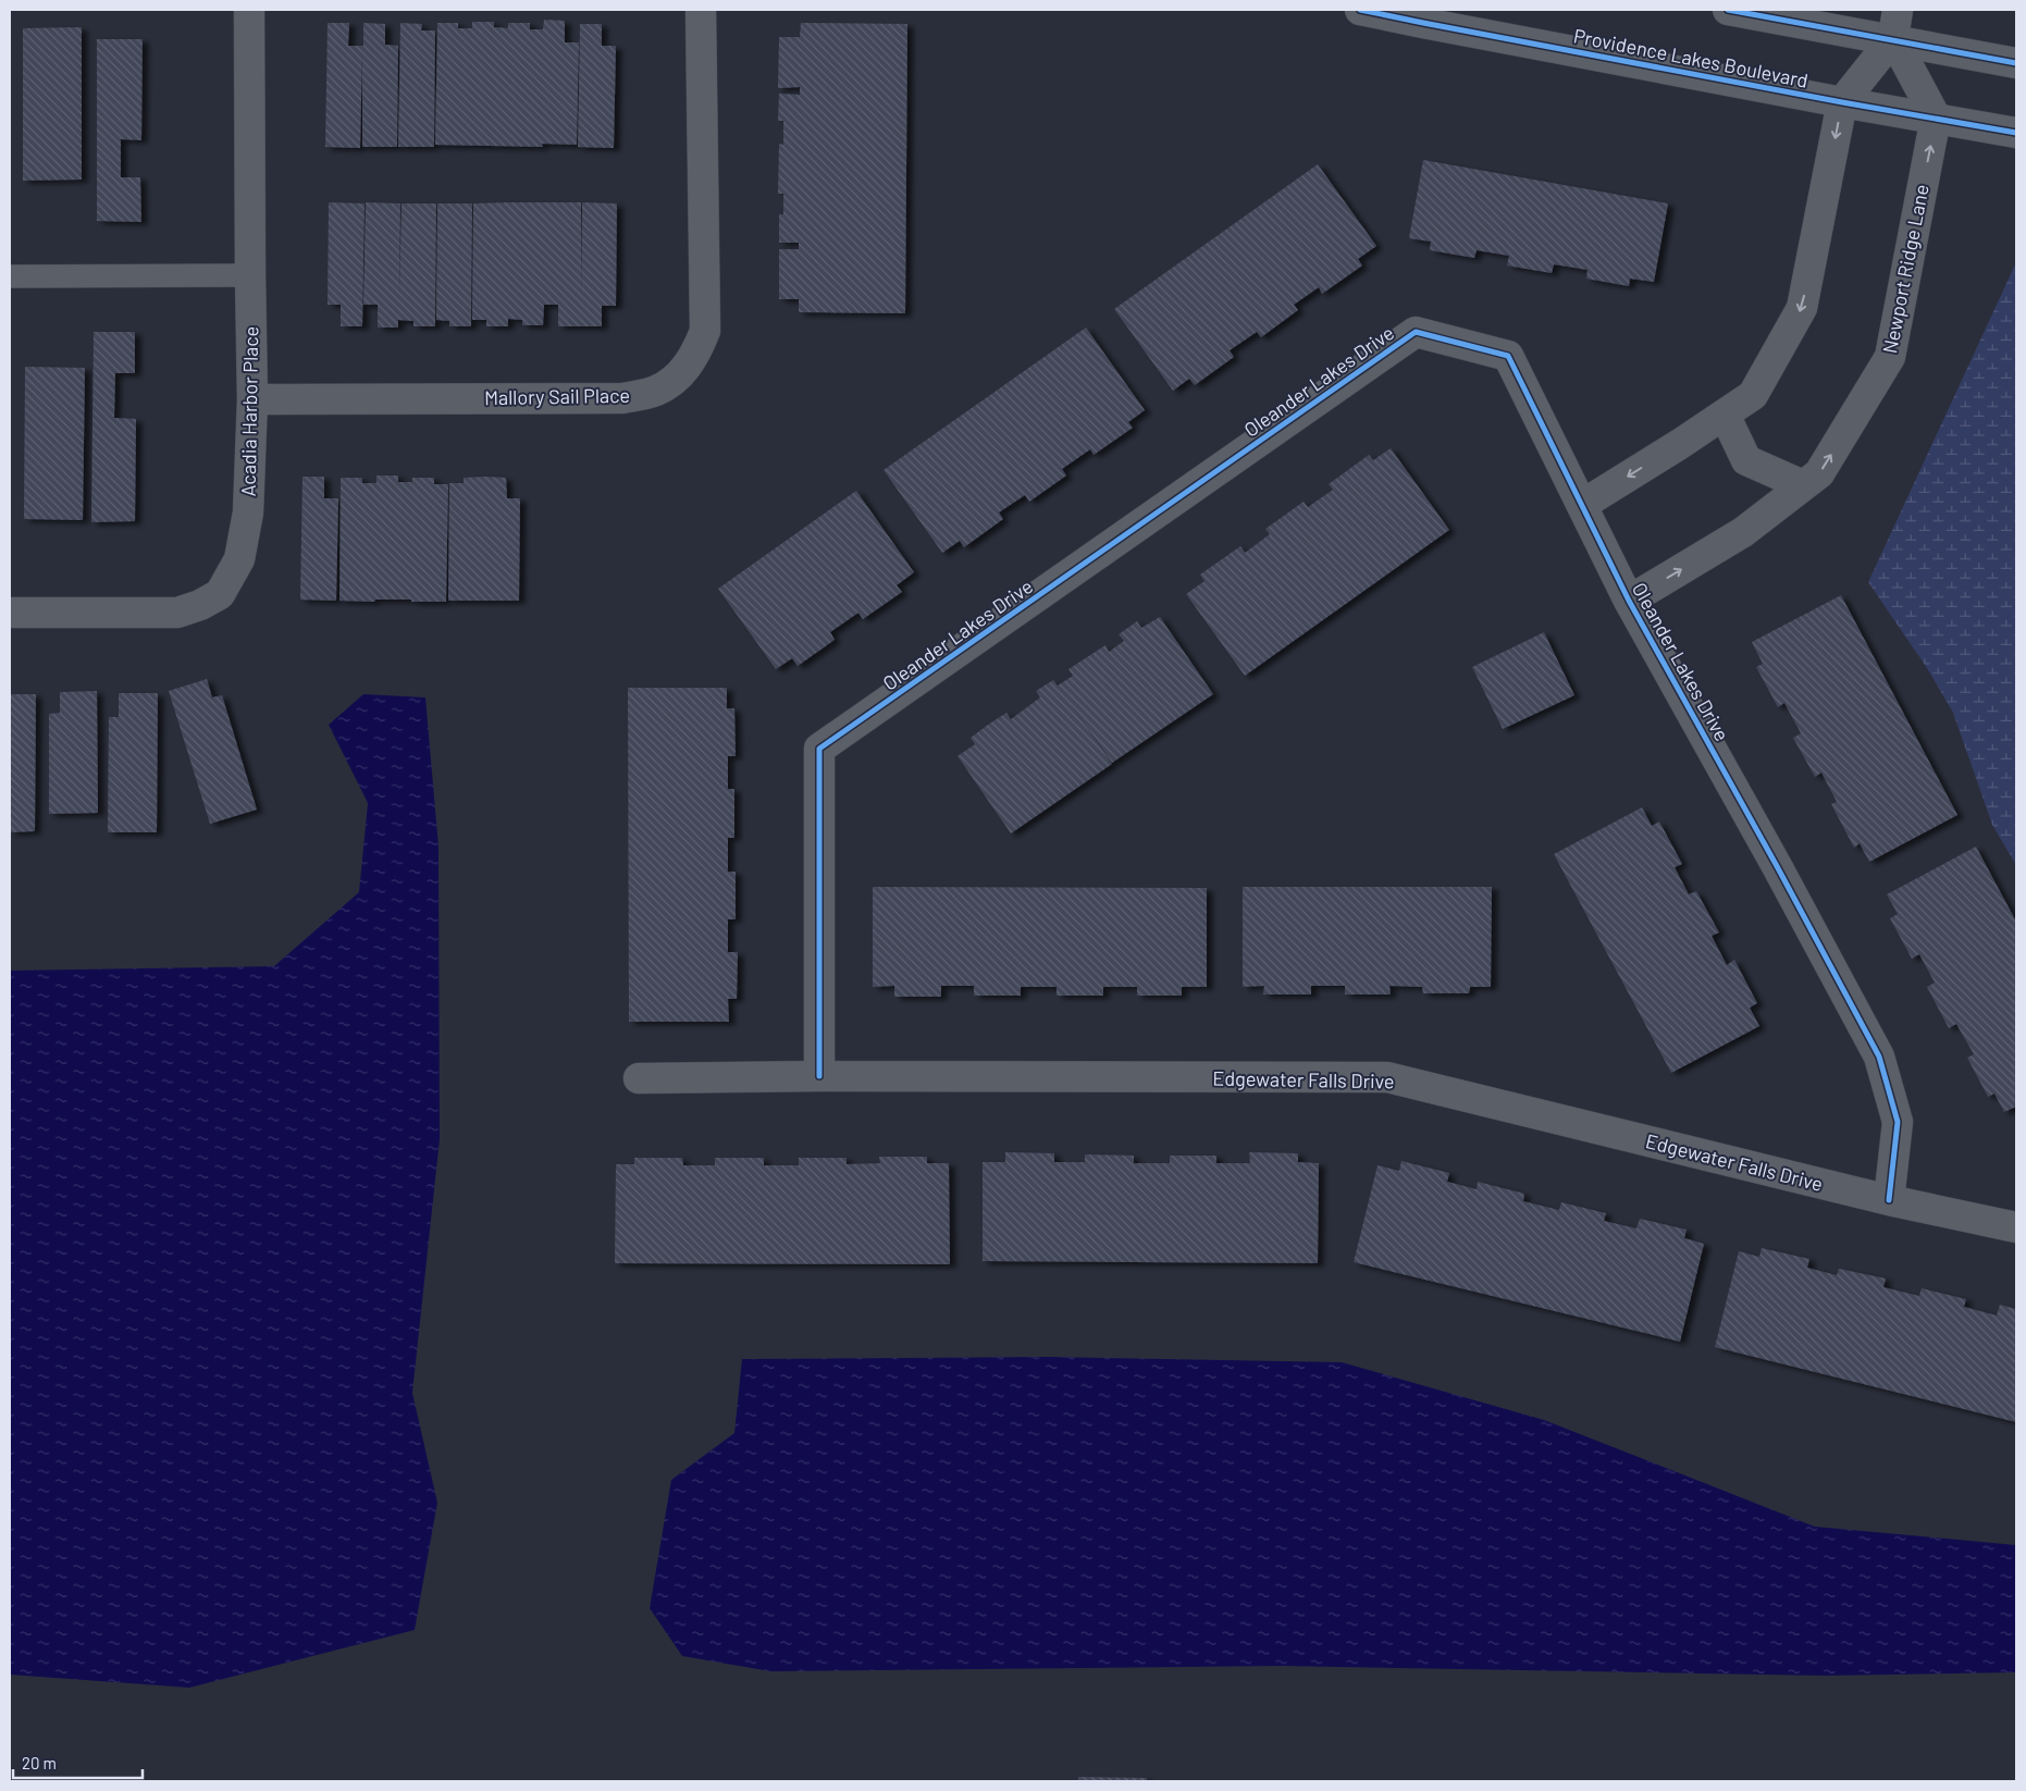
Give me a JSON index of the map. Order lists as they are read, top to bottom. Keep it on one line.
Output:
{"streets":{"street":["Providence Lakes Boulevard","Newport Ridge Lane","Oleander Lakes Drive","Mallory Sail Place","Acadia Harbor Place","Edgewater Falls Drive"]},"crossings":[["Providence Lakes Boulevard","Newport Ridge Lane"],["Newport Ridge Lane","Oleander Lakes Drive"],["Oleander Lakes Drive","Edgewater Falls Drive"],["Mallory Sail Place","Acadia Harbor Place"]],"scale_bar":"20 m"}
